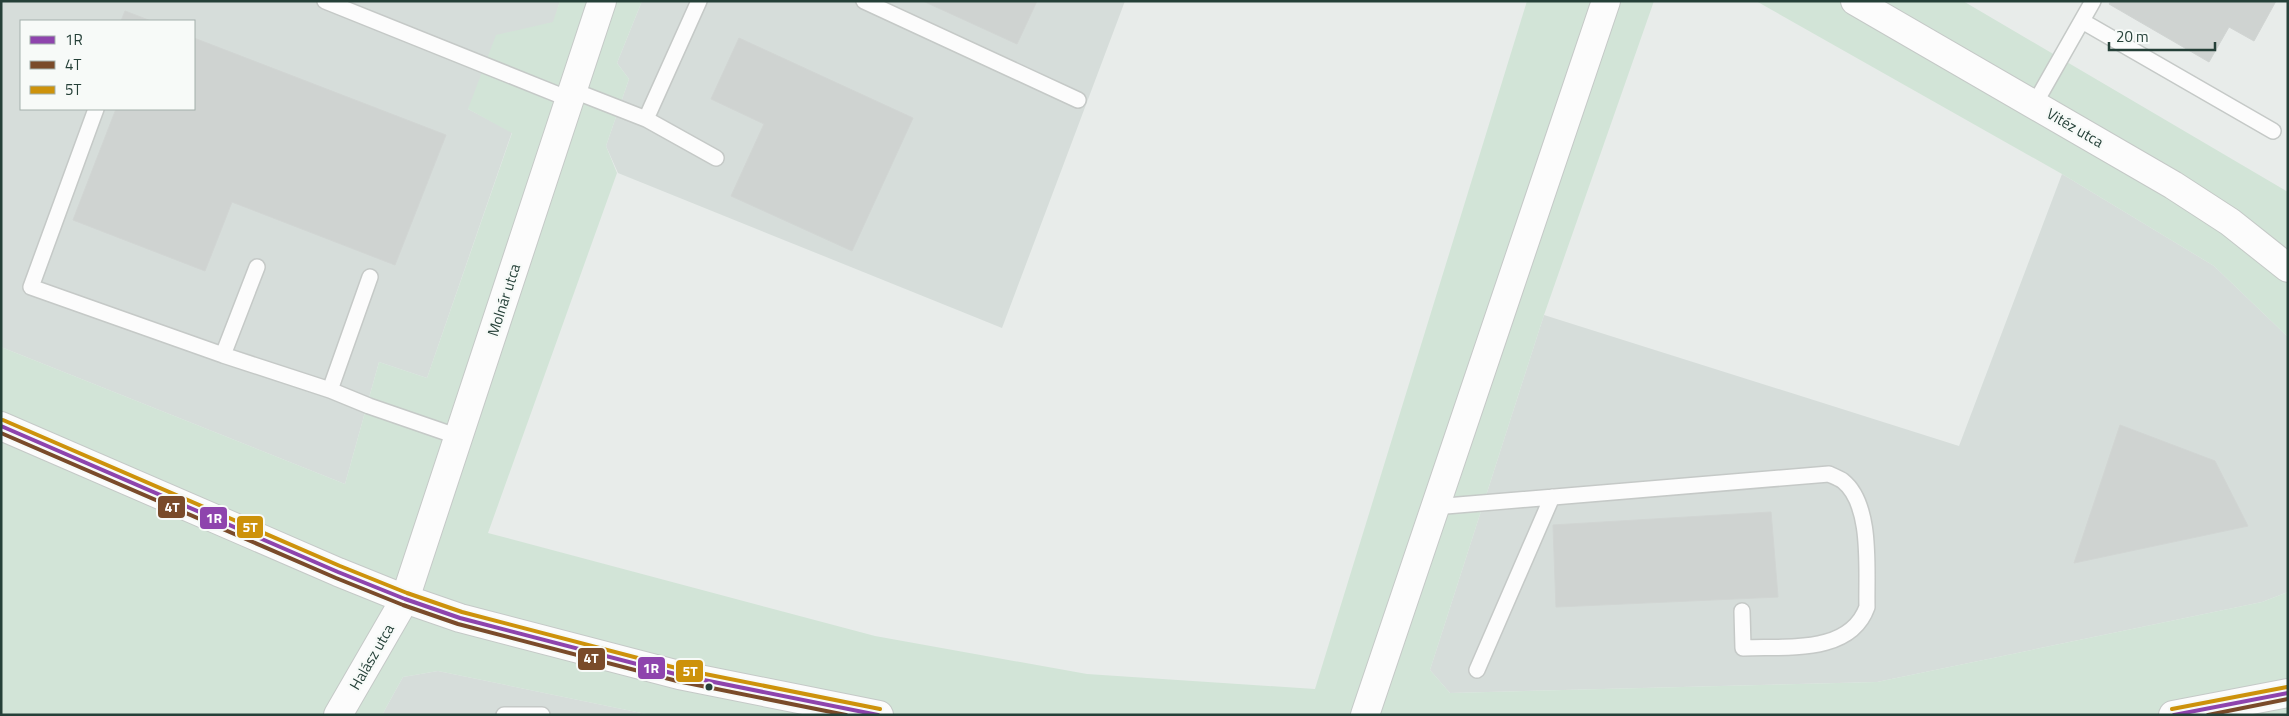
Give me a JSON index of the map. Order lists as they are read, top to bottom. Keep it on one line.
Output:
{"streets":{"street":["Vitéz utca","Molnár utca","Halász utca"]},"crossings":[["Molnár utca","Halász utca"]],"lines":["transit line 5T","transit line 1R","transit line 4T"],"legend":["1R","4T","5T"],"scale_bar":"20 m"}
